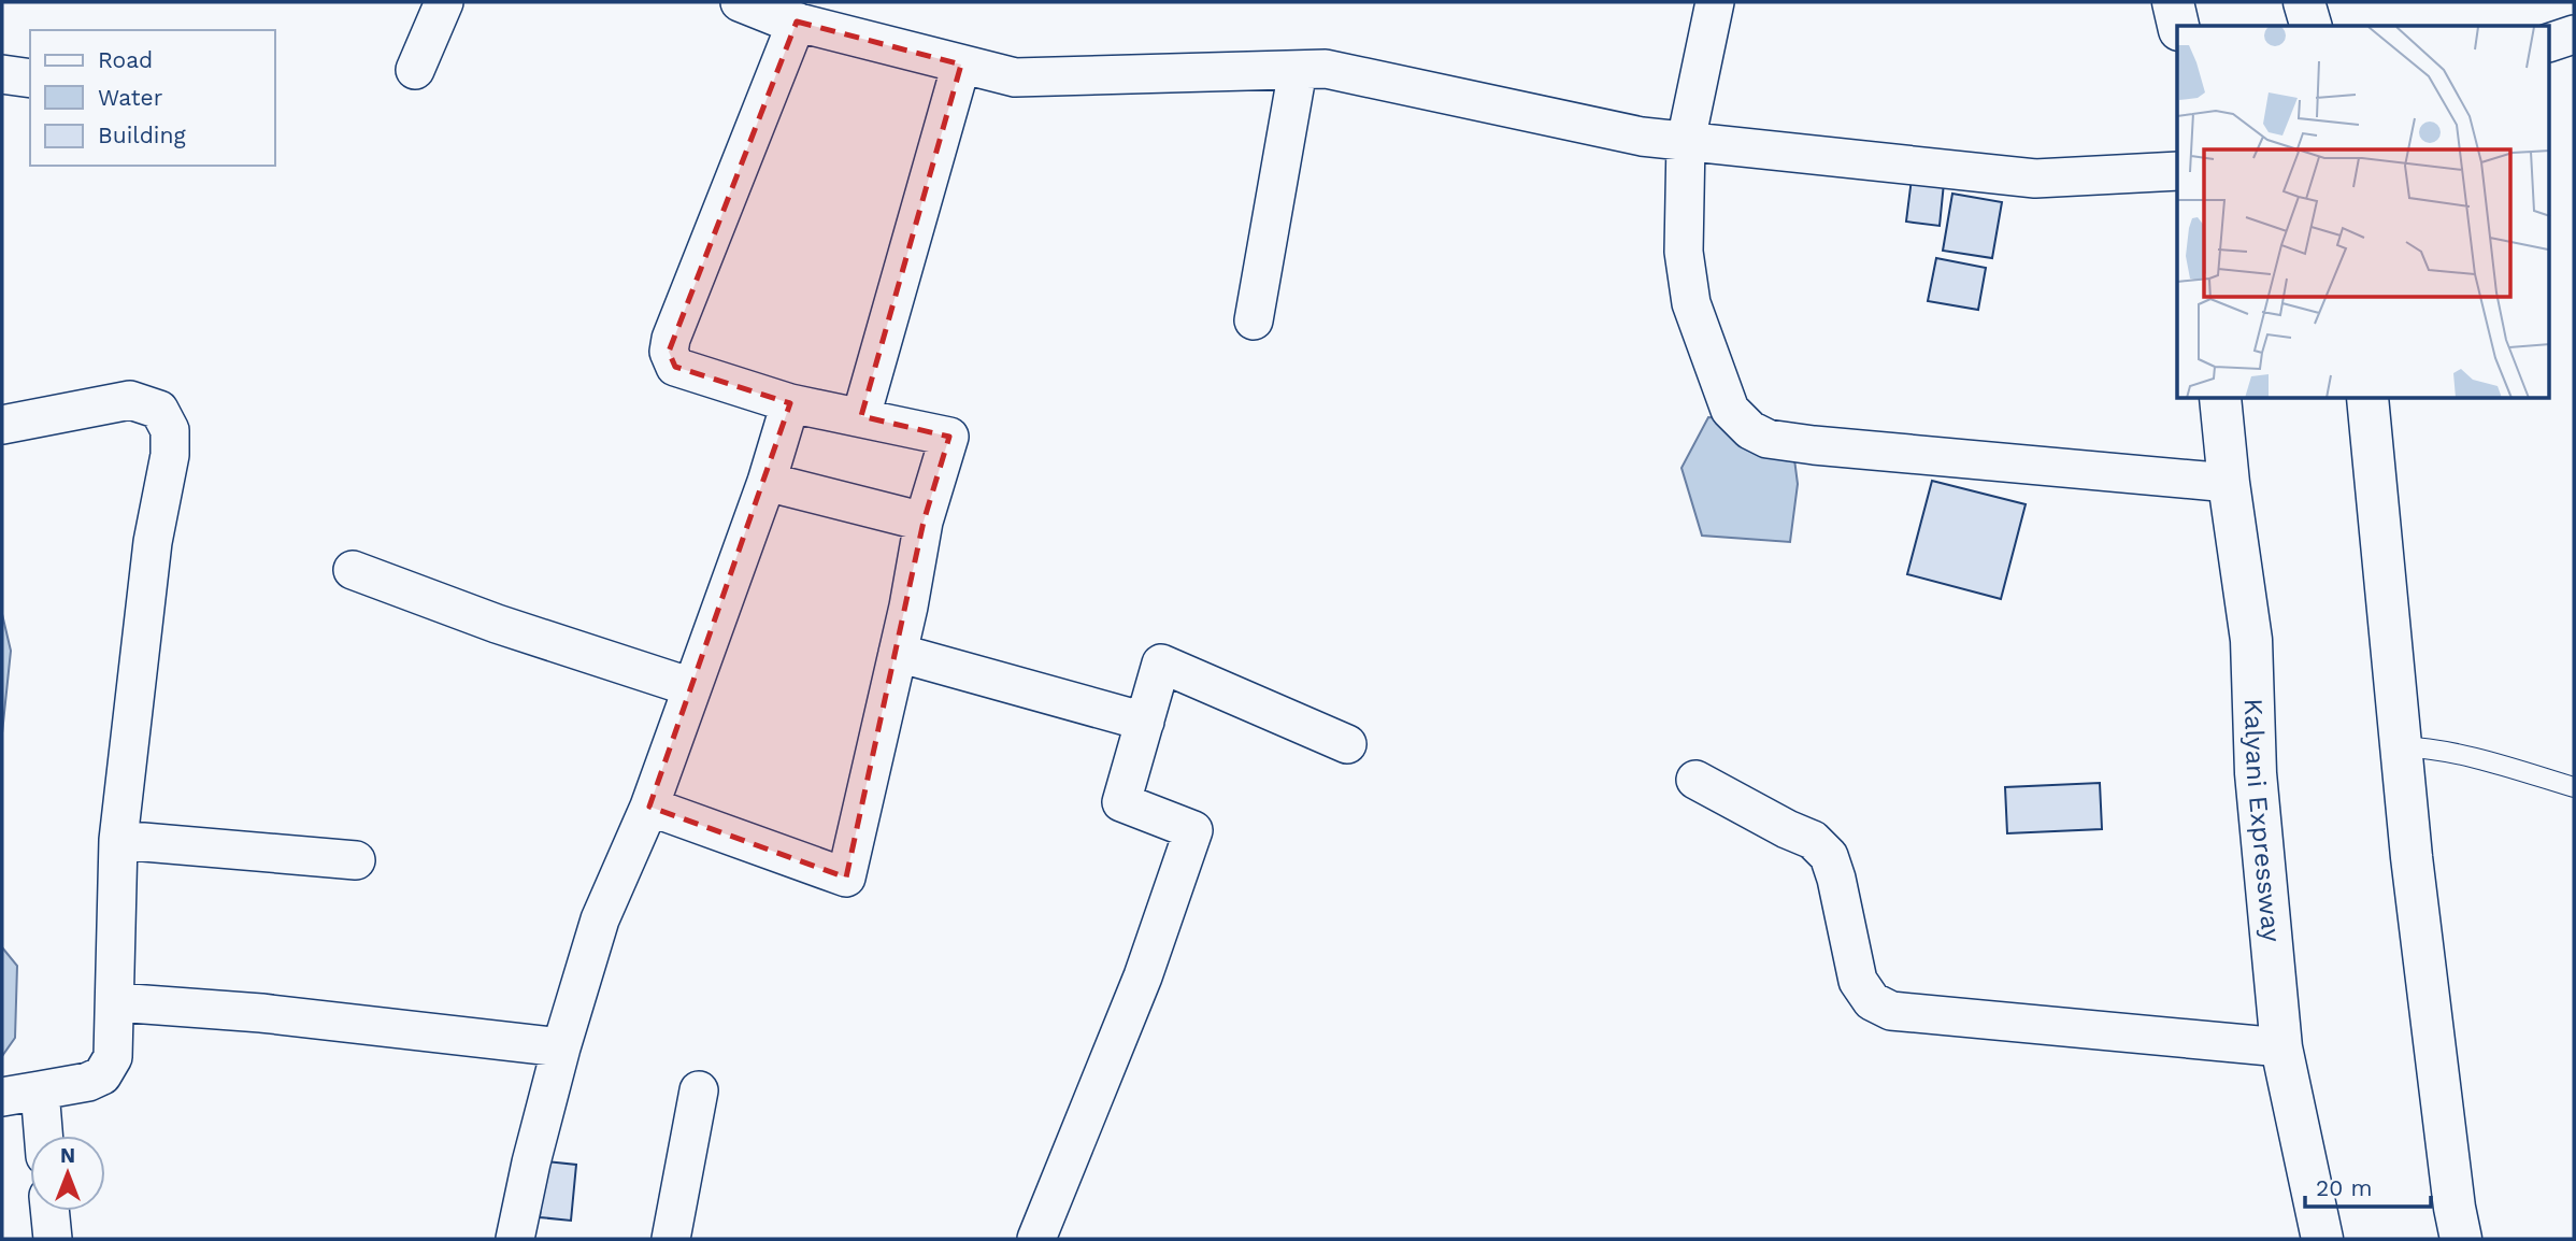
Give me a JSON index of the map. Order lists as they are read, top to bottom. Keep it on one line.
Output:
{"streets":{"highway":["Kalyani Expressway"]},"legend":["Road","Water","Building"],"scale_bar":"20 m","north":"top"}
